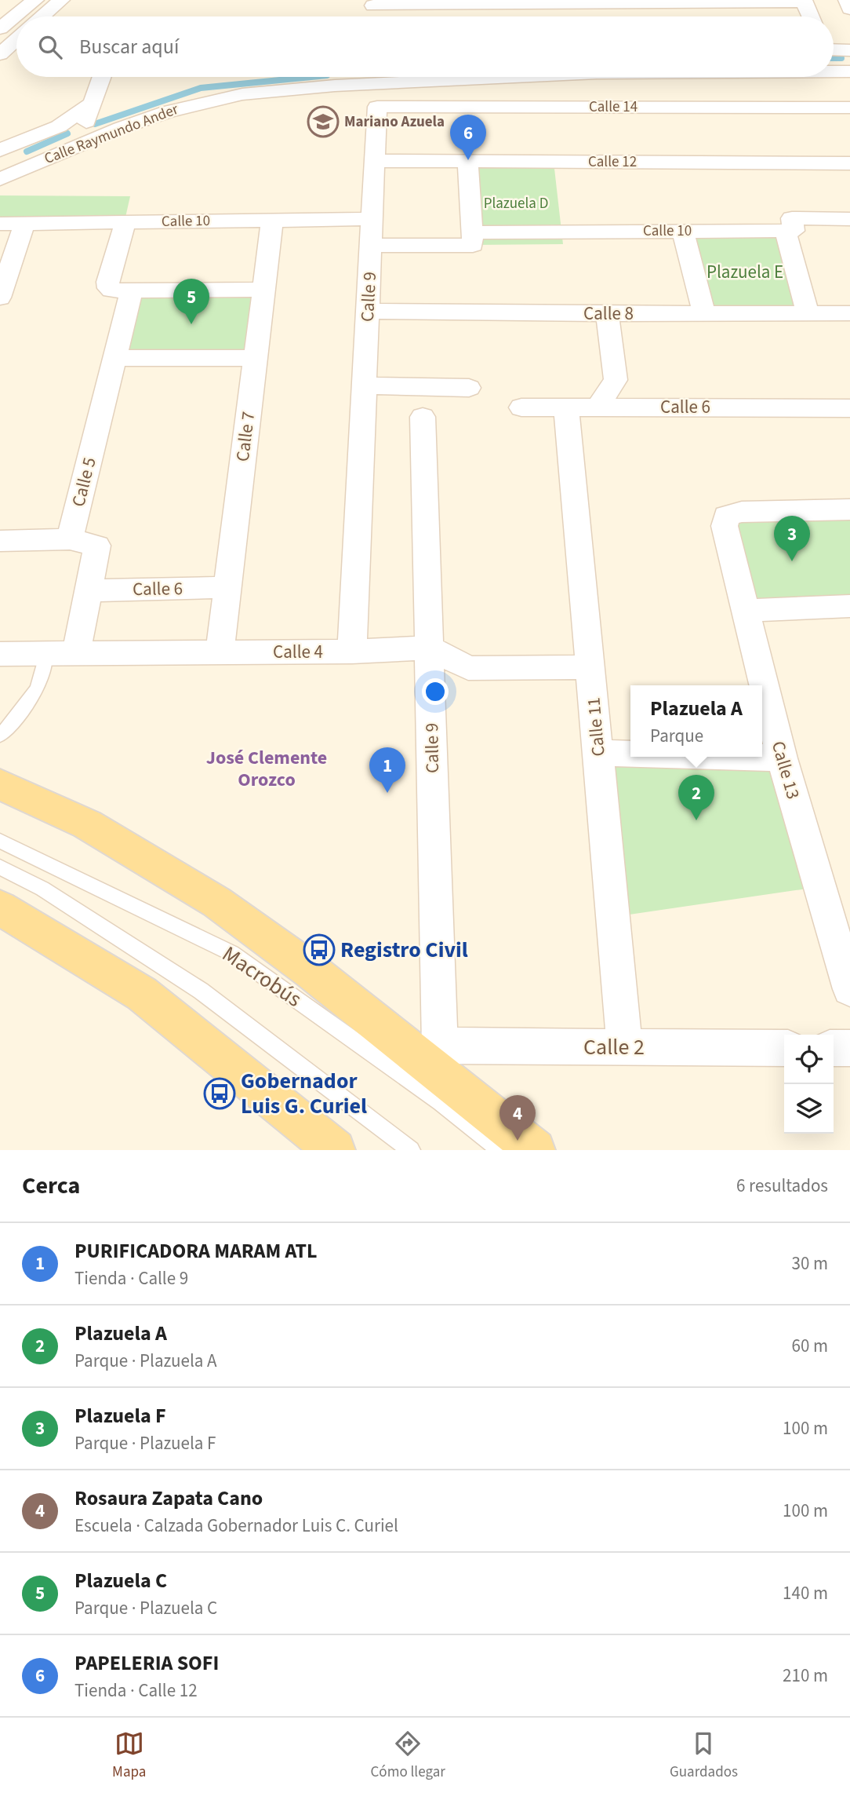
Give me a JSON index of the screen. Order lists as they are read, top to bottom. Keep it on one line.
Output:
{"streets":{"street":["Calle 14","Calle Raymundo Ander","Calle 12","Calle 10","Calle 9","Calle 8","Calle 6","Calle 7","Calle 5","Calle 4","Calle 11","Calle 13","Calle 2"],"lane":["Macrobús"]},"crossings":[["Calle 14","Calle 9"],["Calle 12","Calle 9"],["Calle 10","Calle 9"],["Calle 10","Calle 7"],["Calle 10","Calle 5"],["Calle 9","Calle 8"],["Calle 9","Calle 4"],["Calle 9","Calle 2"],["Calle 6","Calle 7"],["Calle 6","Calle 11"],["Calle 7","Calle 4"],["Calle 11","Calle 2"]],"districts":["José Clemente Orozco"],"parks":["Plazuela D","Plazuela E"],"places":{"school or university":["Mariano Azuela"],"bus stop":["Registro Civil","Gobernador Luis G. Curiel"]},"page":{"search":"Buscar aquí","pins":["6","5","3","1","2","4"],"popup":["Plazuela A","Parque"],"heading":["Cerca","6 resultados"],"list":[{"mark":"1","name":"PURIFICADORA MARAM ATL","note":"Tienda · Calle 9","value":"30 m"},{"mark":"2","name":"Plazuela A","note":"Parque · Plazuela A","value":"60 m"},{"mark":"3","name":"Plazuela F","note":"Parque · Plazuela F","value":"100 m"},{"mark":"4","name":"Rosaura Zapata Cano","note":"Escuela · Calzada Gobernador Luis C. Curiel","value":"100 m"},{"mark":"5","name":"Plazuela C","note":"Parque · Plazuela C","value":"140 m"},{"mark":"6","name":"PAPELERIA SOFI","note":"Tienda · Calle 12","value":"210 m"}],"nav":["Mapa","Cómo llegar","Guardados"]}}
